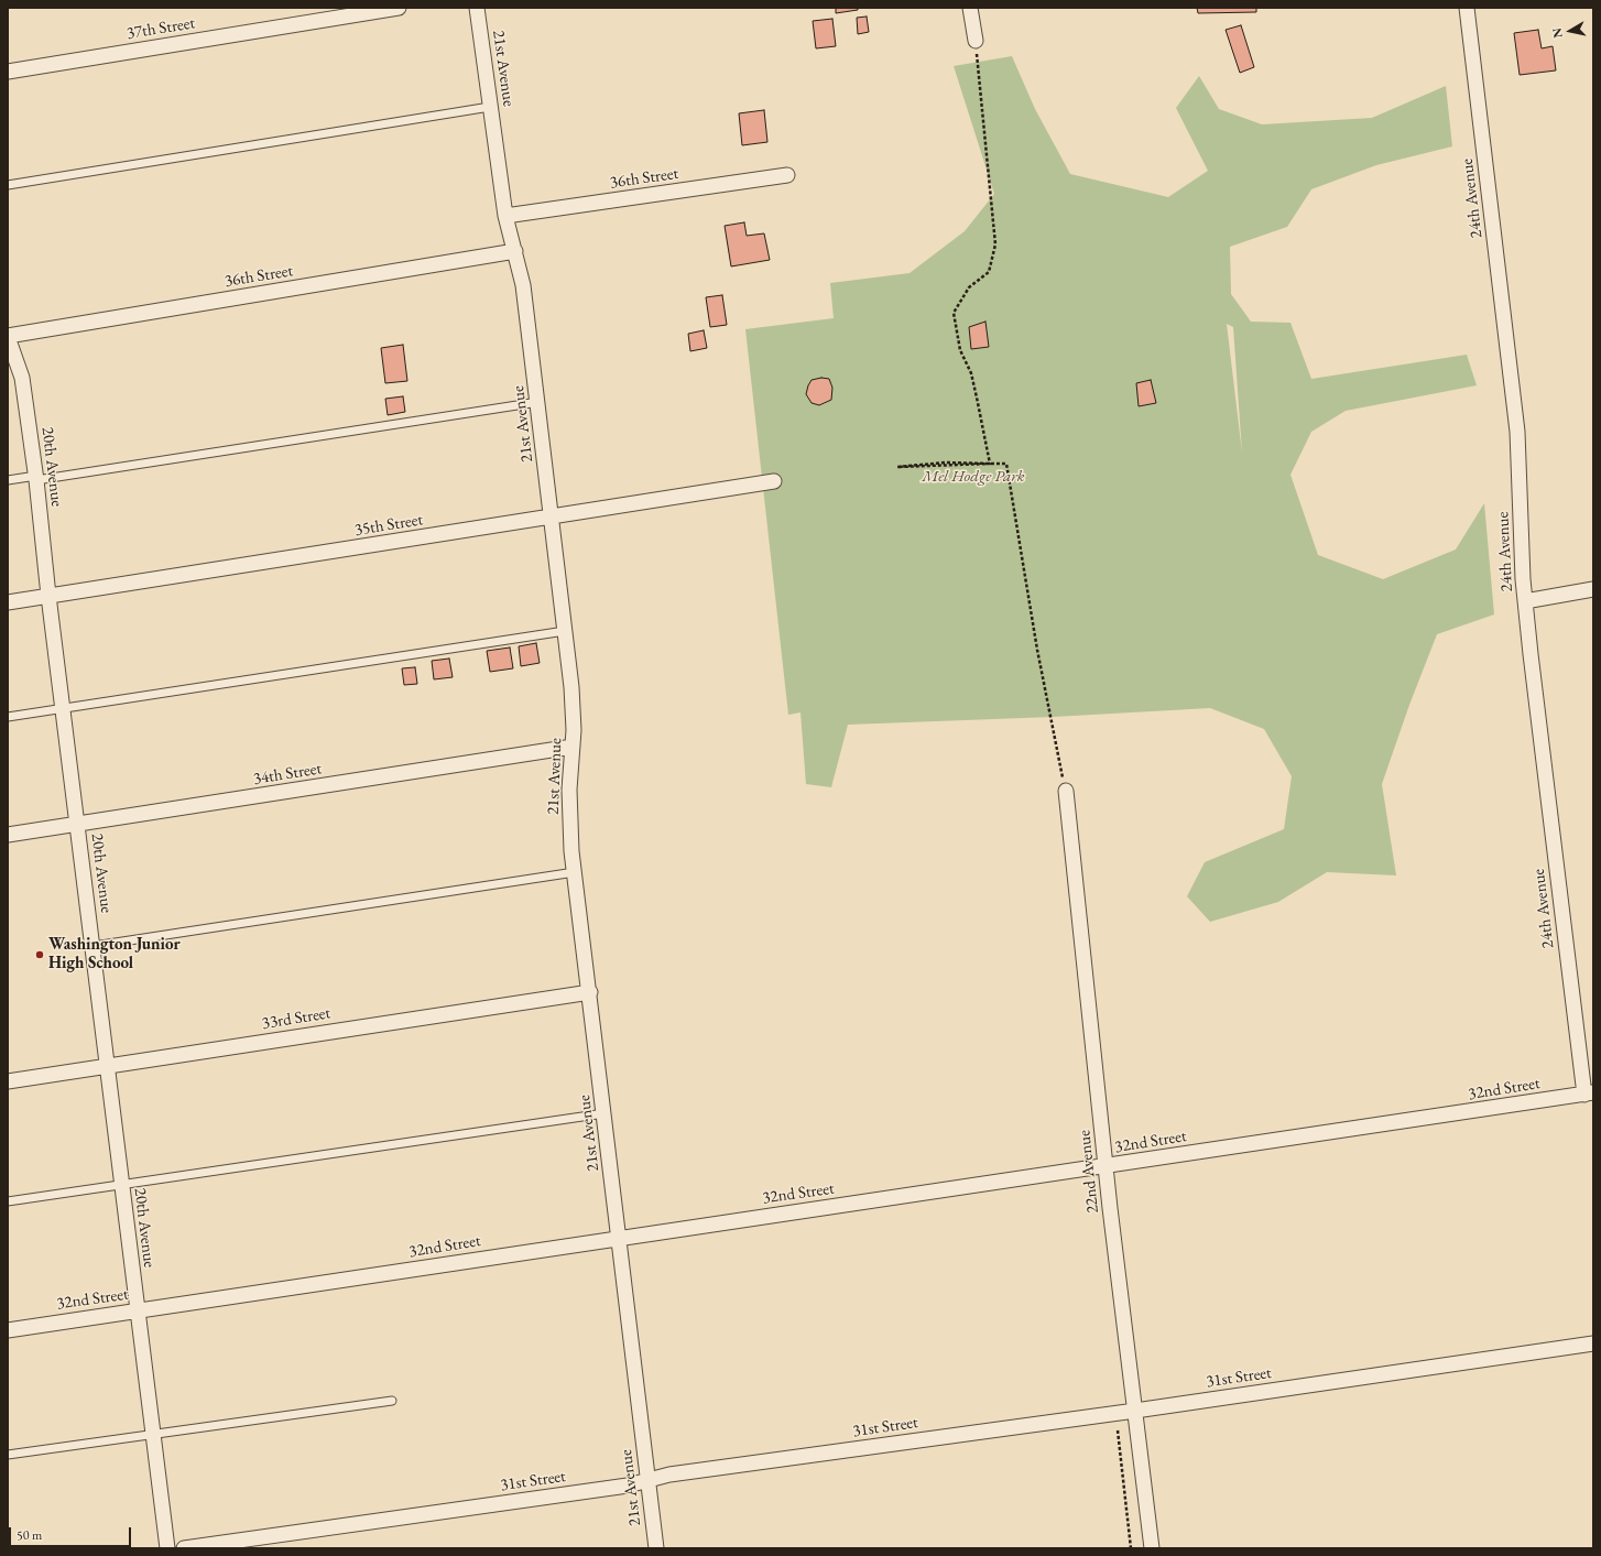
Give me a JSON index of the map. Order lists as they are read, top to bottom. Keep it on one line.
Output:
{"streets":{"street":["37th Street","21st Avenue","36th Street","24th Avenue","20th Avenue","35th Street","34th Street","33rd Street","32nd Street","22nd Avenue","31st Street"]},"crossings":[["21st Avenue","36th Street"],["21st Avenue","35th Street"],["21st Avenue","34th Street"],["21st Avenue","33rd Street"],["21st Avenue","32nd Street"],["21st Avenue","31st Street"],["36th Street","20th Avenue"],["24th Avenue","32nd Street"],["20th Avenue","35th Street"],["20th Avenue","34th Street"],["20th Avenue","33rd Street"],["20th Avenue","32nd Street"],["32nd Street","22nd Avenue"],["22nd Avenue","31st Street"]],"parks":["Mel Hodge Park"],"places":["Washington Junior High School"],"scale_bar":"50 m","north":"left"}
